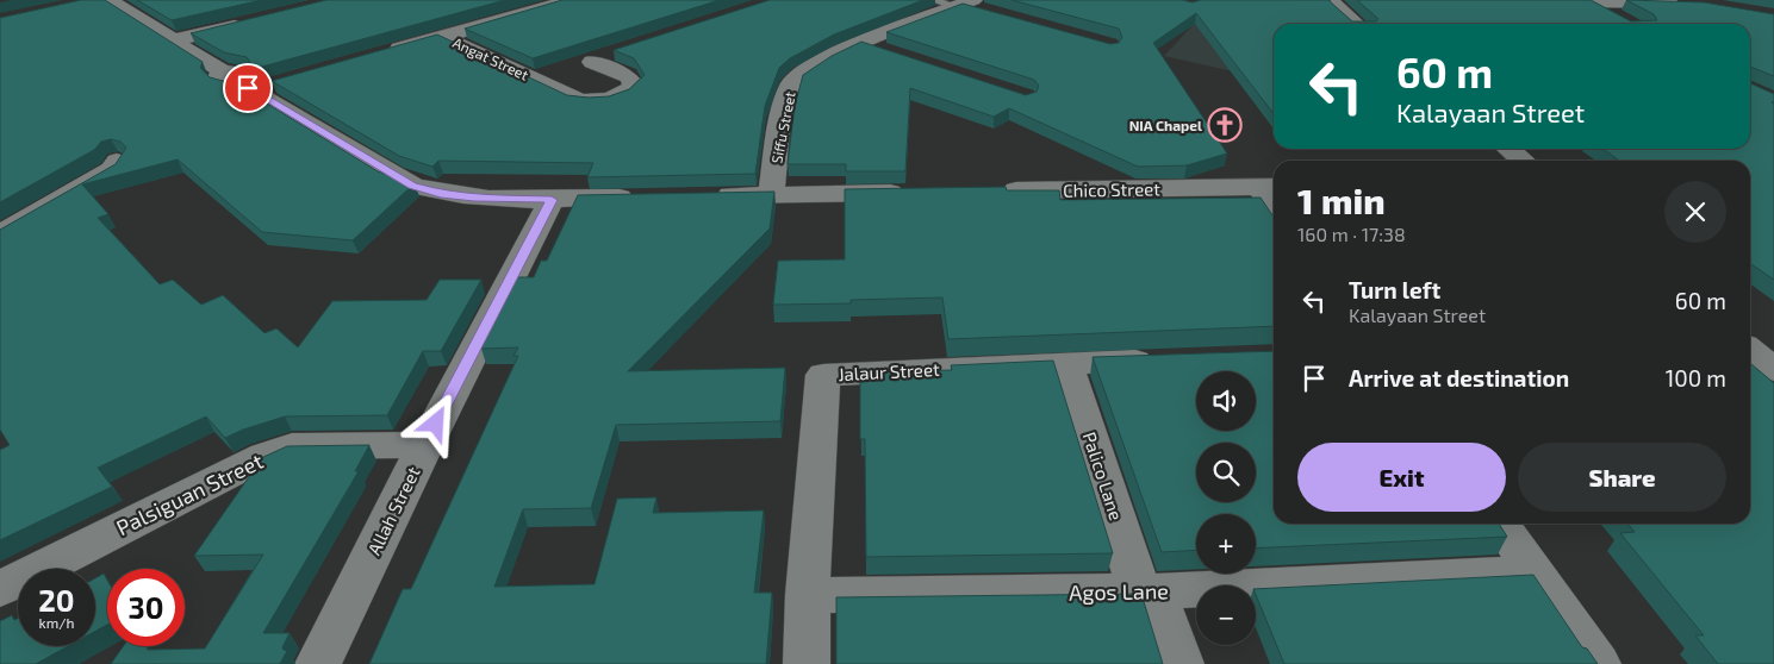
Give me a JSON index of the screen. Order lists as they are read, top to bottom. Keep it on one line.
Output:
{"streets":{"street":["Angat Street","Siffu Street","Chico Street","Jalaur Street","Palico Lane","Palsiguan Street","Allah Street","Agos Lane"]},"crossings":[["Jalaur Street","Palico Lane"],["Jalaur Street","Agos Lane"],["Palico Lane","Agos Lane"],["Palsiguan Street","Allah Street"]],"places":{"church":["NIA Chapel"]},"page":{"turn":["60 m","Kalayaan Street"],"heading":["1 min","160 m · 17:38"],"list":[{"name":"Turn left","note":"Kalayaan Street","value":"60 m"},{"name":"Arrive at destination","value":"100 m"}],"map_buttons":["+","−"],"buttons":["Exit","Share"],"speed":"20 km/h","limit":"30"}}
